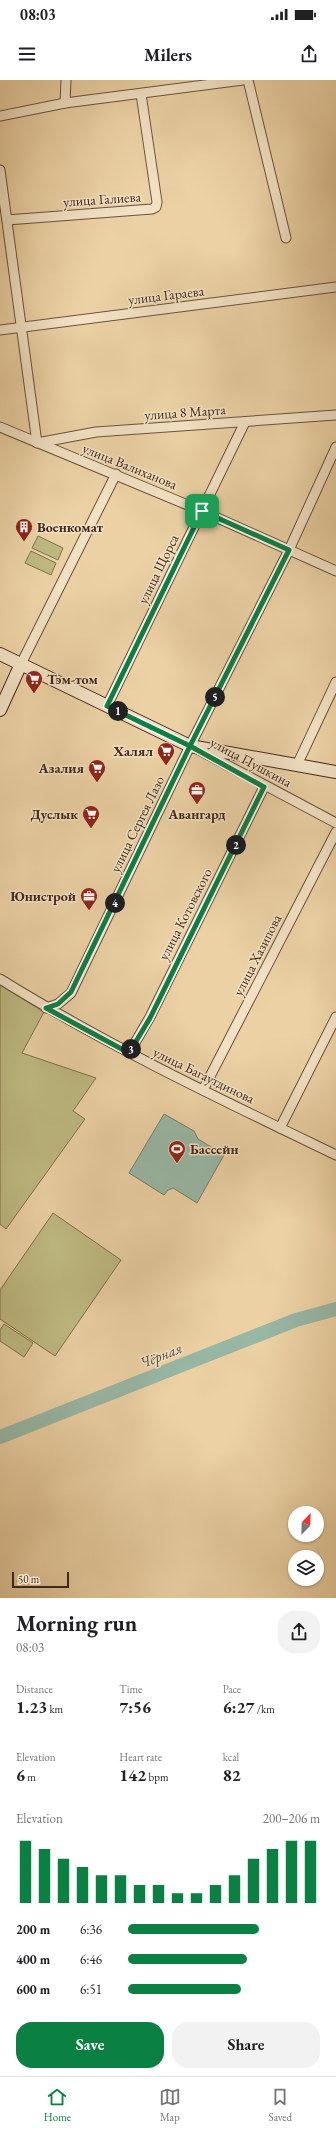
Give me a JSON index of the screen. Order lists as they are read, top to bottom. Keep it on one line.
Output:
{"streets":{"main road":["улица Пушкина"],"street":["улица Галиева","улица Гараева","улица 8 Марта","улица Валиханова","улица Щорса","улица Сергея Лазо","улица Котовского","улица Хазипова","улица Багаутдинова"]},"crossings":[["улица 8 Марта","улица Валиханова"],["улица 8 Марта","улица Щорса"],["улица Валиханова","улица Щорса"],["улица Валиханова","улица Сергея Лазо"],["улица Щорса","улица Пушкина"],["улица Пушкина","улица Сергея Лазо"],["улица Пушкина","улица Котовского"],["улица Сергея Лазо","улица Багаутдинова"],["улица Котовского","улица Багаутдинова"],["улица Хазипова","улица Багаутдинова"]],"water":["Чёрная"],"places":{"building":["Военкомат"],"supermarket":["Тэм-том","Халял","Азалия","Дуслык"],"office":["Авангард","Юнистрой"],"sports":["Бассейн"]},"scale_bar":"50 m","north":"top right","page":{"status":"08:03","header":"Milers","pins":["5","1","2","4","3"],"scale":"50 m","heading":["Morning run","08:03"],"stats":[["Distance","1.23 km"],["Time","7:56"],["Pace","6:27 /km"],["Elevation","6 m"],["Heart rate","142 bpm"],["kcal","82"]],"chart":["Elevation","200–206 m"],"list":[{"name":"200 m","note":"6:36"},{"name":"400 m","note":"6:46"},{"name":"600 m","note":"6:51"}],"buttons":["Save","Share"],"tabs":["Home","Map","Saved"]}}
